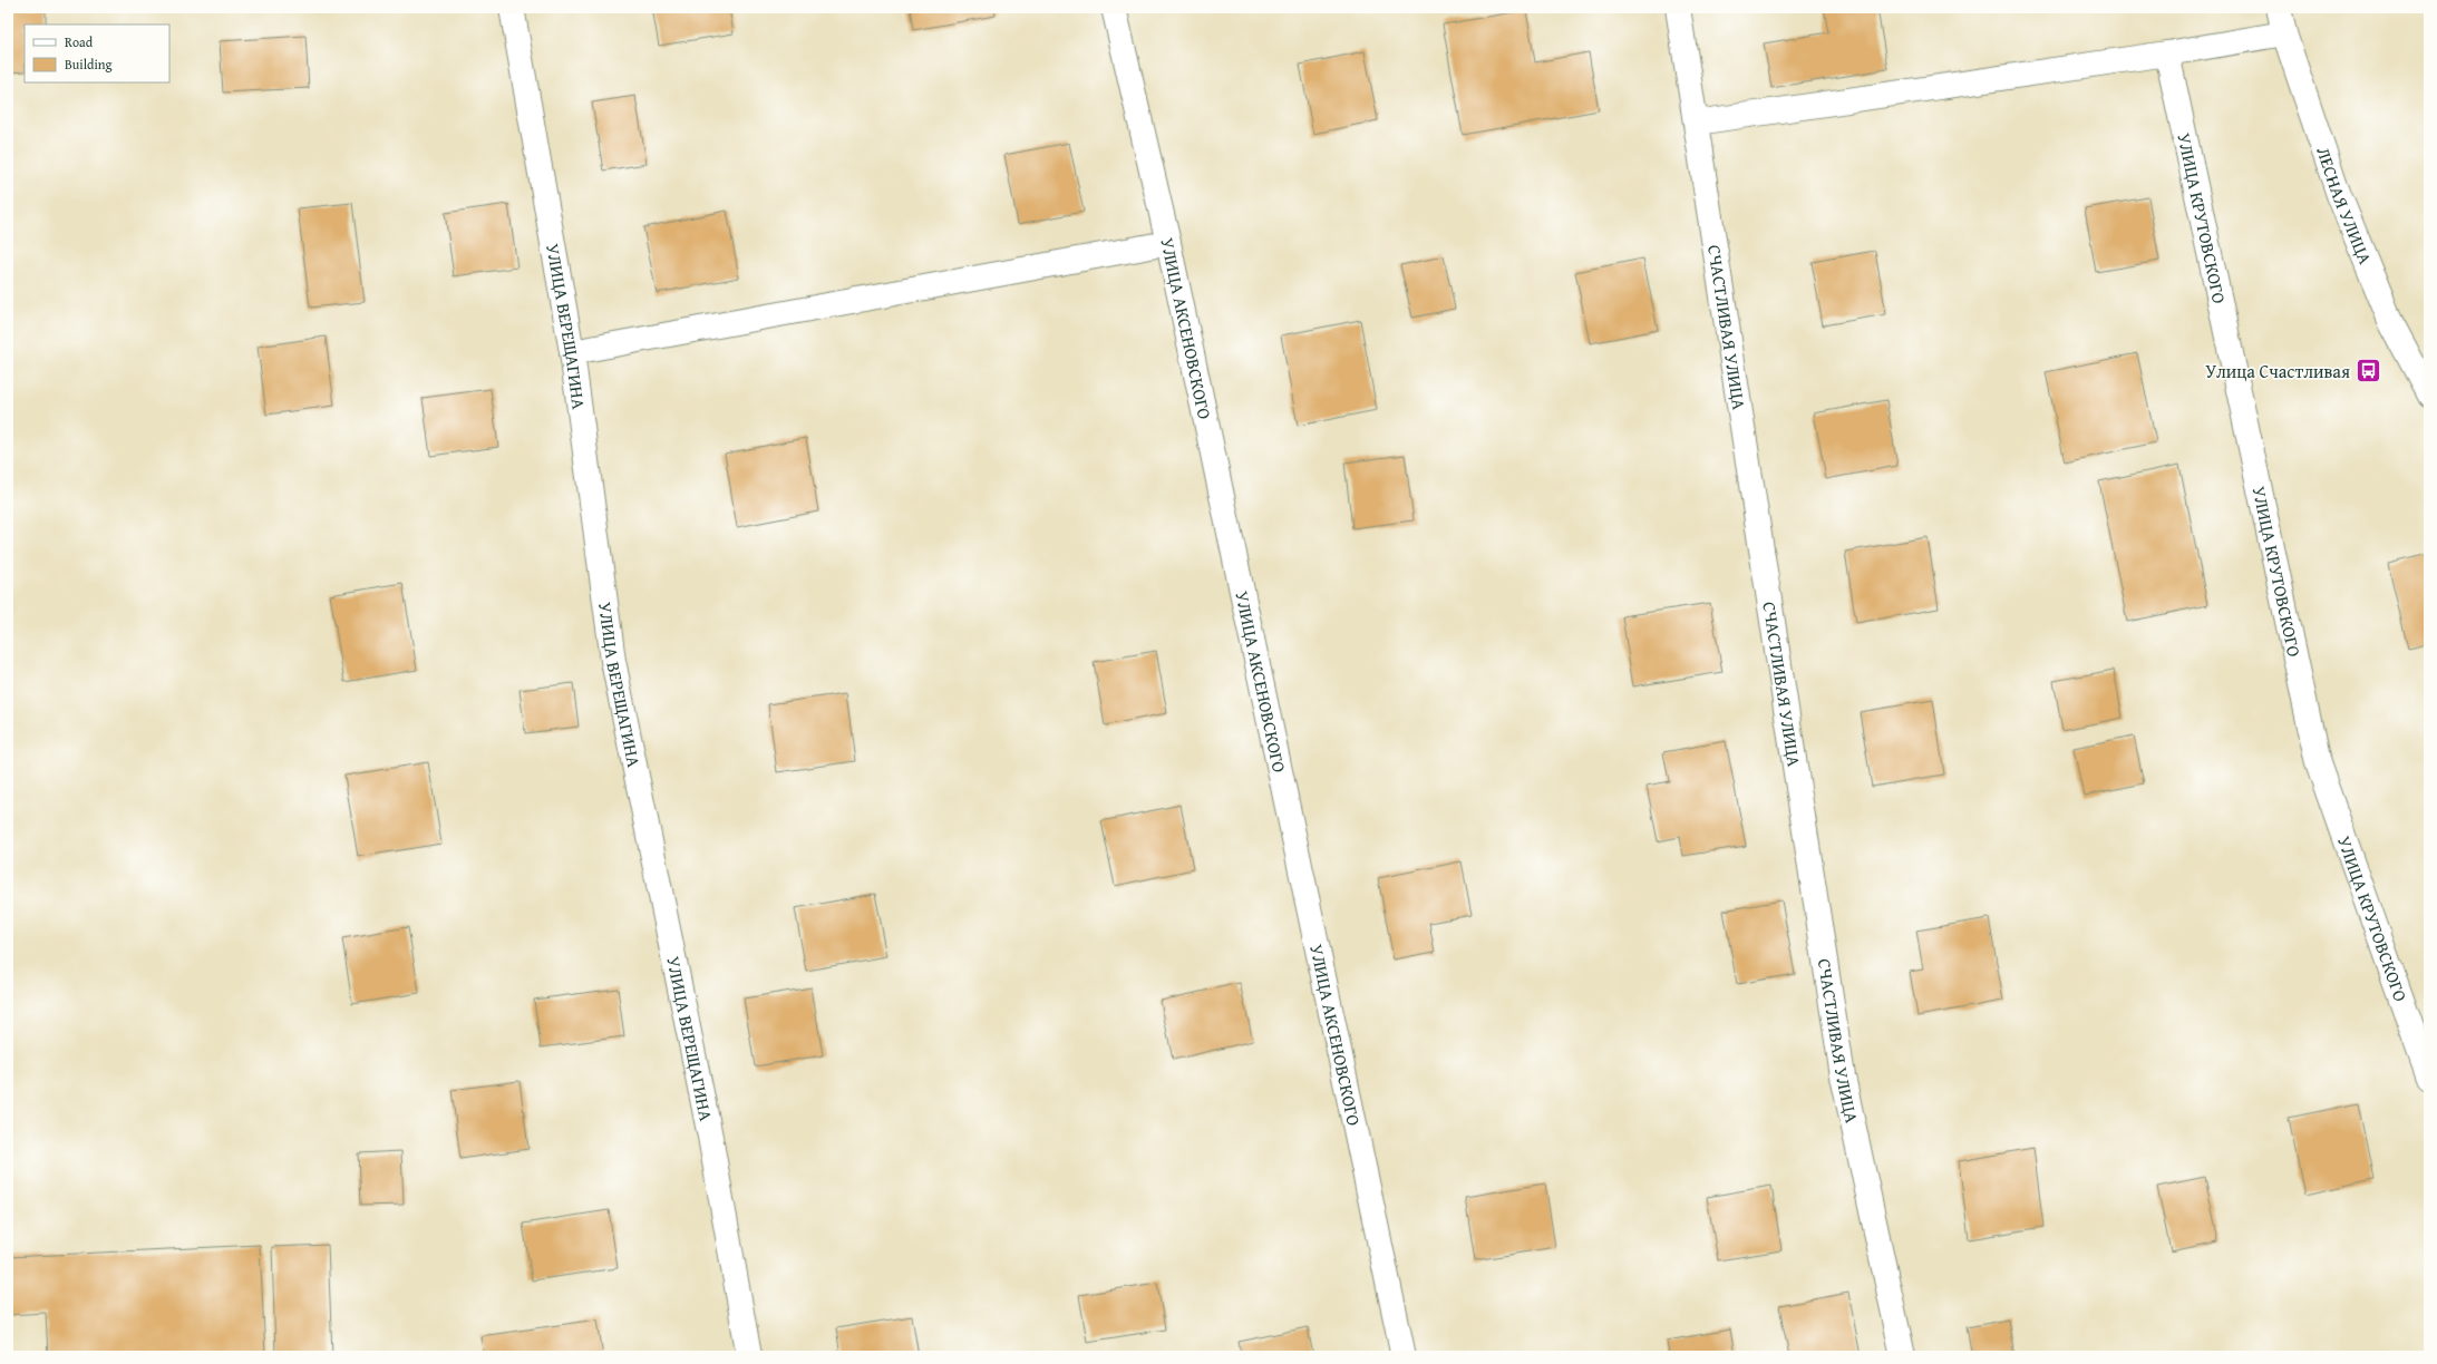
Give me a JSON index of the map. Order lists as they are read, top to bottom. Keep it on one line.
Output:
{"streets":{"street":["ЛЕСНАЯ УЛИЦА","УЛИЦА КРУТОВСКОГО","УЛИЦА ВЕРЕЩАГИНА","СЧАСТЛИВАЯ УЛИЦА","УЛИЦА АКСЕНОВСКОГО"]},"places":{"bus stop":["Улица Счастливая"]},"legend":["Road","Building"]}
